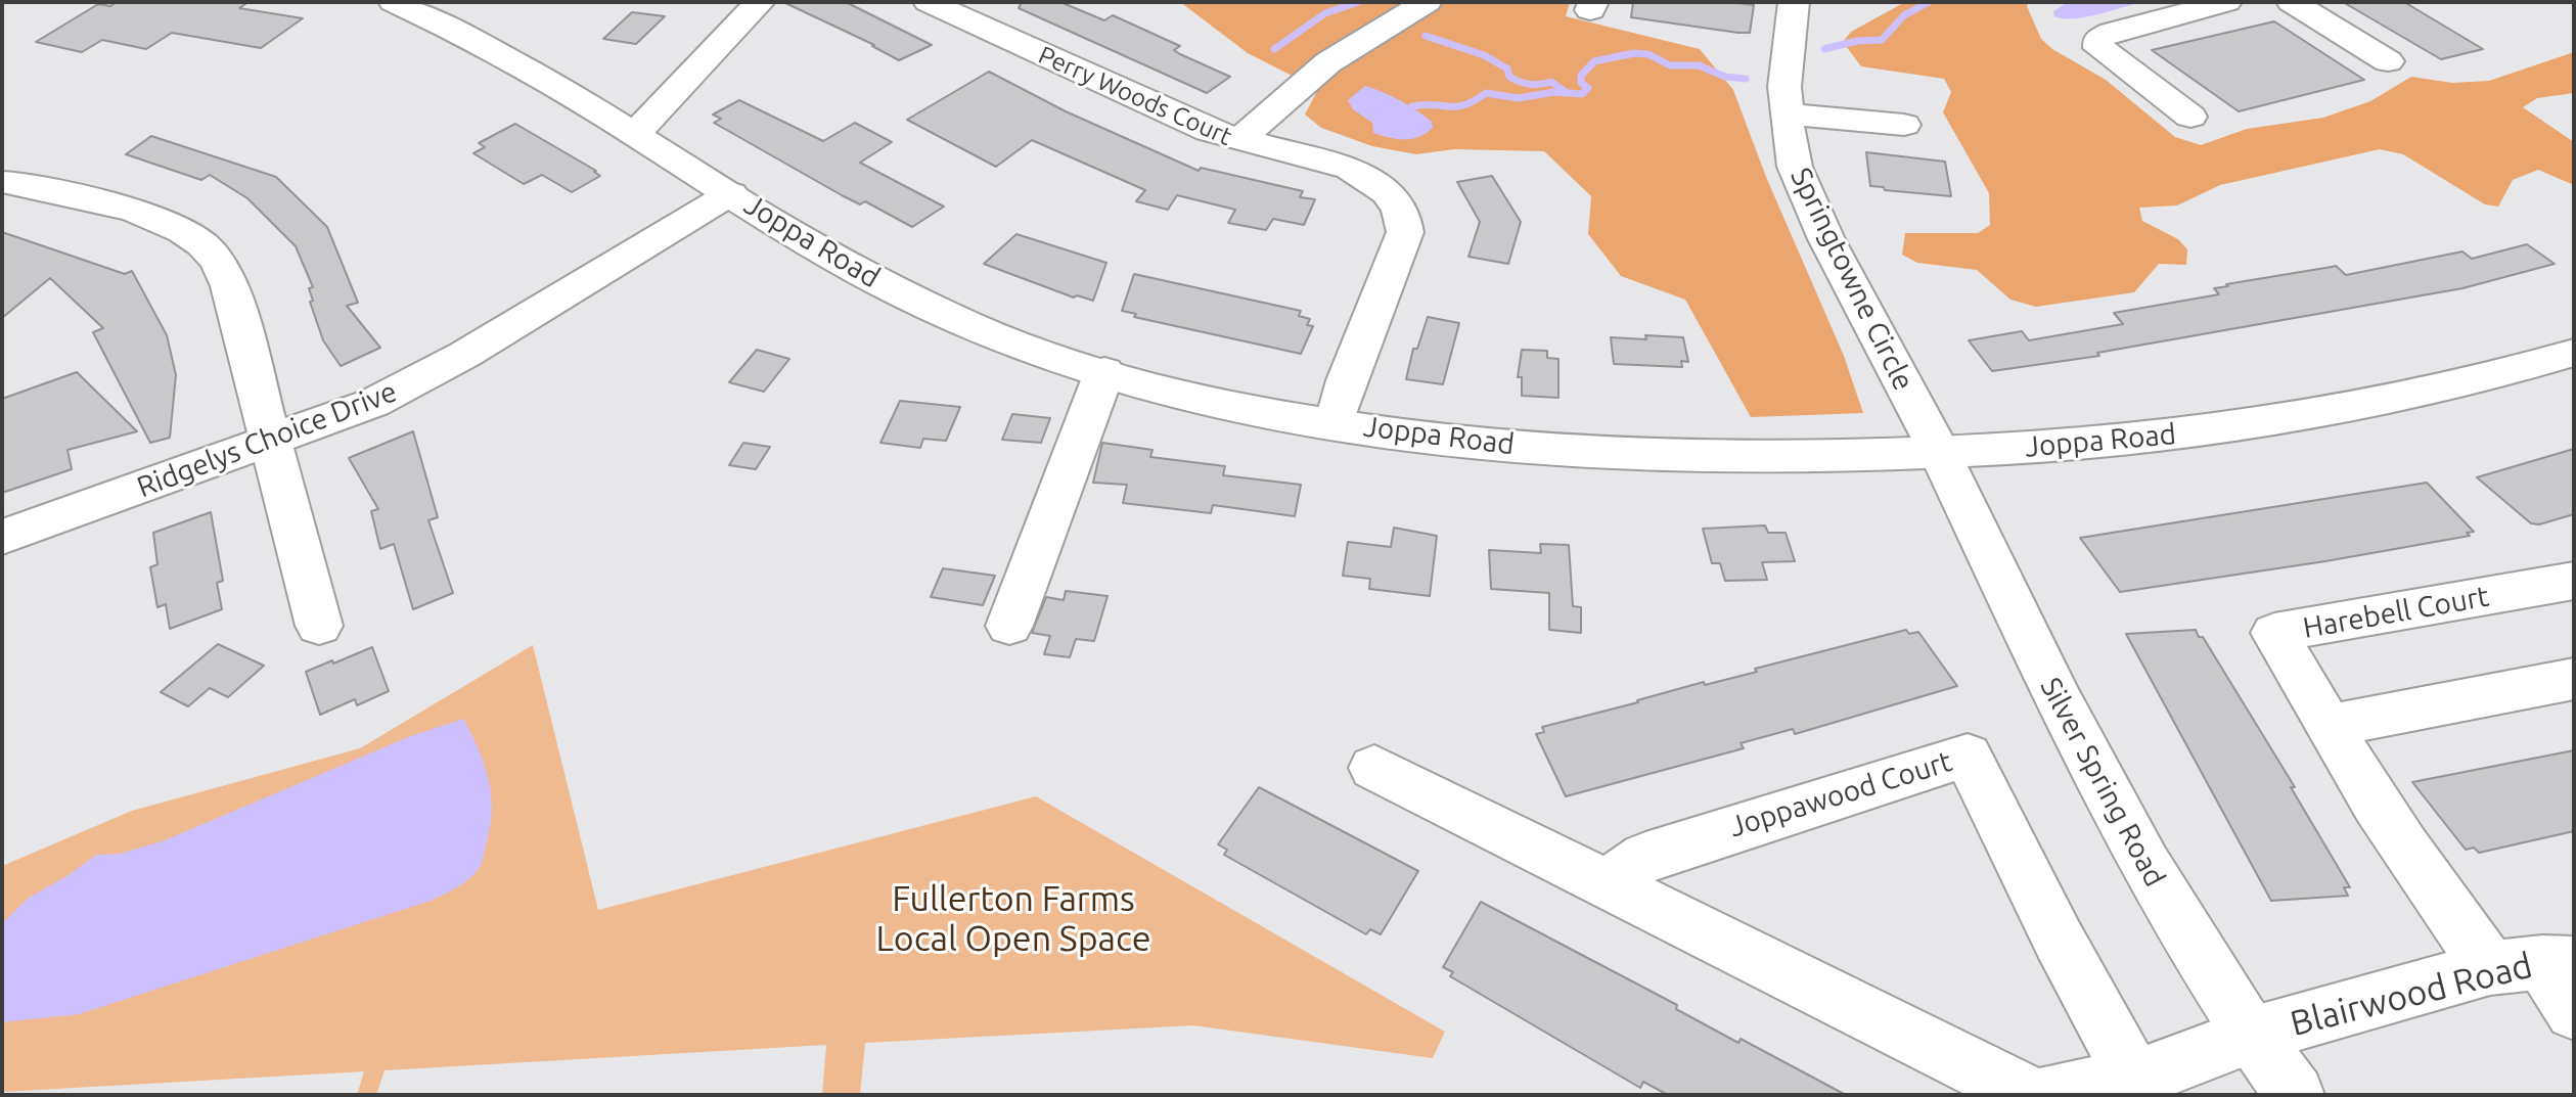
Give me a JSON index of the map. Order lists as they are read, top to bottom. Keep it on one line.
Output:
{"streets":{"street":["Perry Woods Court","Joppa Road","Springtowne Circle","Ridgelys Choice Drive","Harebell Court","Silver Spring Road","Joppawood Court","Blairwood Road"]},"crossings":[["Perry Woods Court","Joppa Road"],["Joppa Road","Springtowne Circle"],["Joppa Road","Ridgelys Choice Drive"],["Joppa Road","Silver Spring Road"],["Springtowne Circle","Silver Spring Road"],["Harebell Court","Blairwood Road"],["Silver Spring Road","Blairwood Road"]],"parks":["Fullerton Farms Local Open Space"]}
